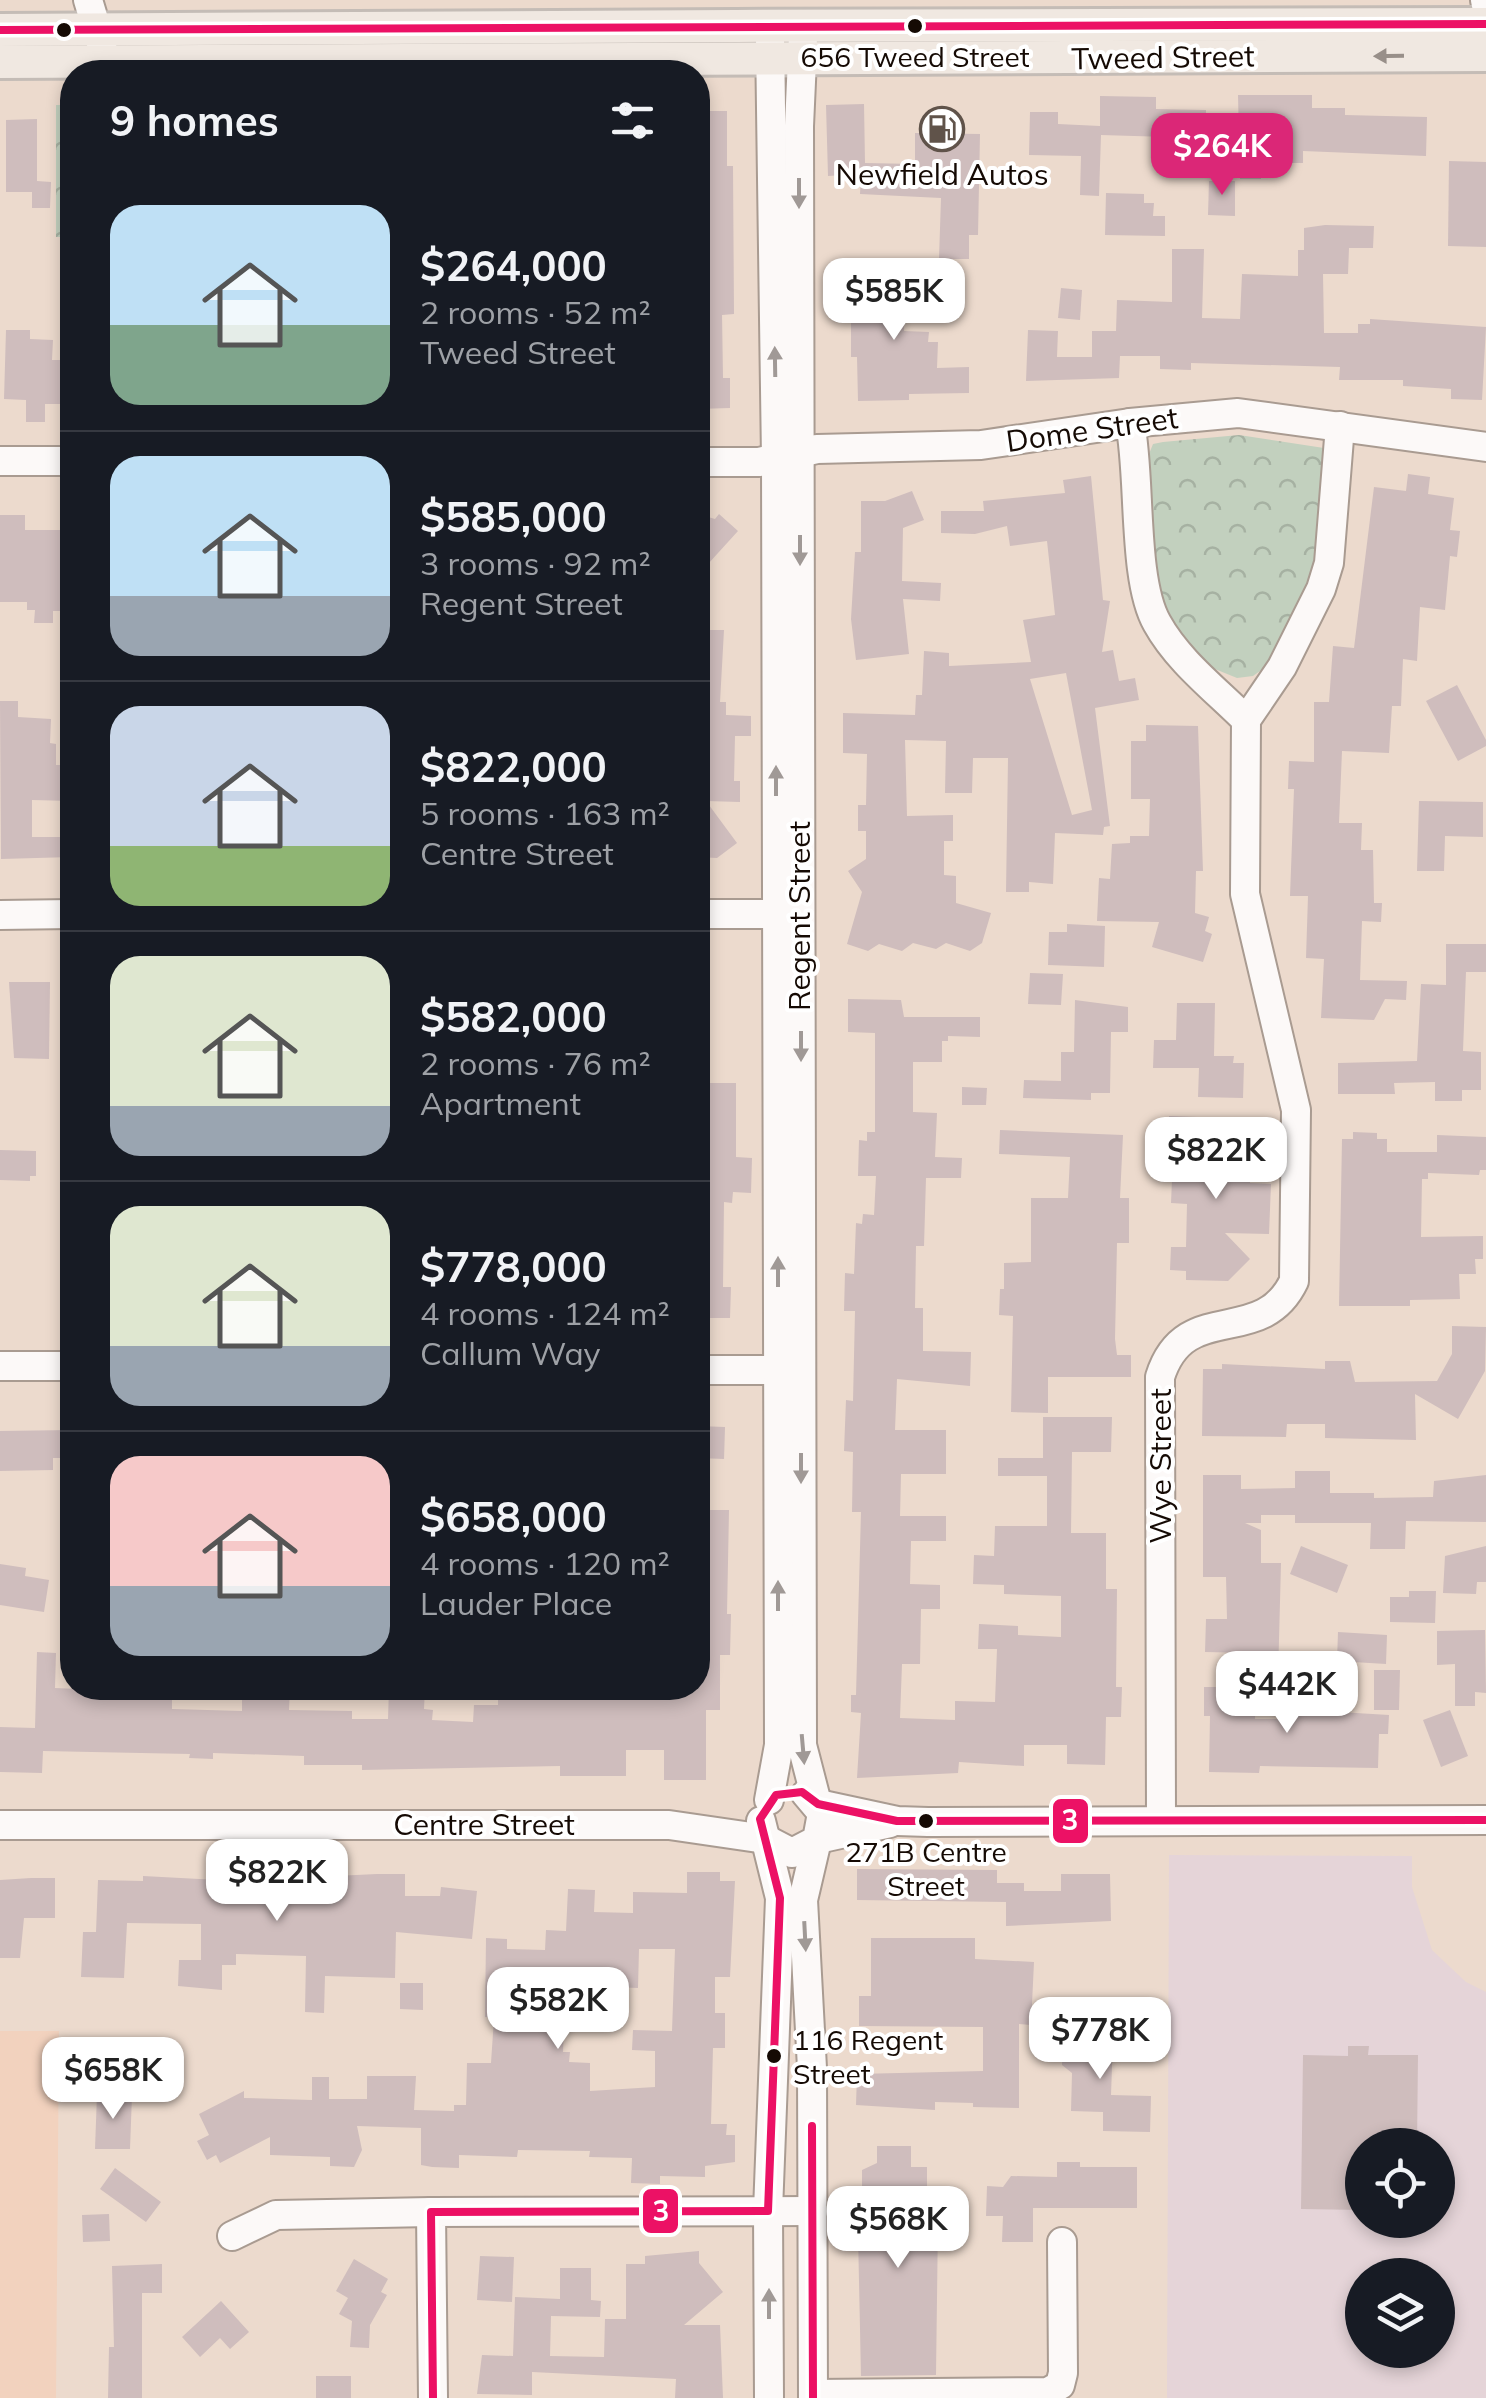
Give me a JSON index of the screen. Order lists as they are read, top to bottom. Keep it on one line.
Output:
{"streets":{"main road":["Tweed Street"],"street":["Dome Street","Regent Street","Wye Street","Centre Street"]},"crossings":[["Tweed Street","Regent Street"],["Dome Street","Regent Street"],["Regent Street","Centre Street"]],"places":{"other":["656 Tweed Street","271B Centre Street","116 Regent Street"],"fuel station":["Newfield Autos"]},"lines":["transit line 3"],"page":{"heading":"9 homes","price":["$264K","$585K","$822K","$442K","$822K","$582K","$778K","$658K","$568K"],"list":[{"name":"$264,000","note":"2 rooms · 52 m² · Tweed Street"},{"name":"$585,000","note":"3 rooms · 92 m² · Regent Street"},{"name":"$822,000","note":"5 rooms · 163 m² · Centre Street"},{"name":"$582,000","note":"2 rooms · 76 m² · Apartment"},{"name":"$778,000","note":"4 rooms · 124 m² · Callum Way"},{"name":"$658,000","note":"4 rooms · 120 m² · Lauder Place"}]}}
